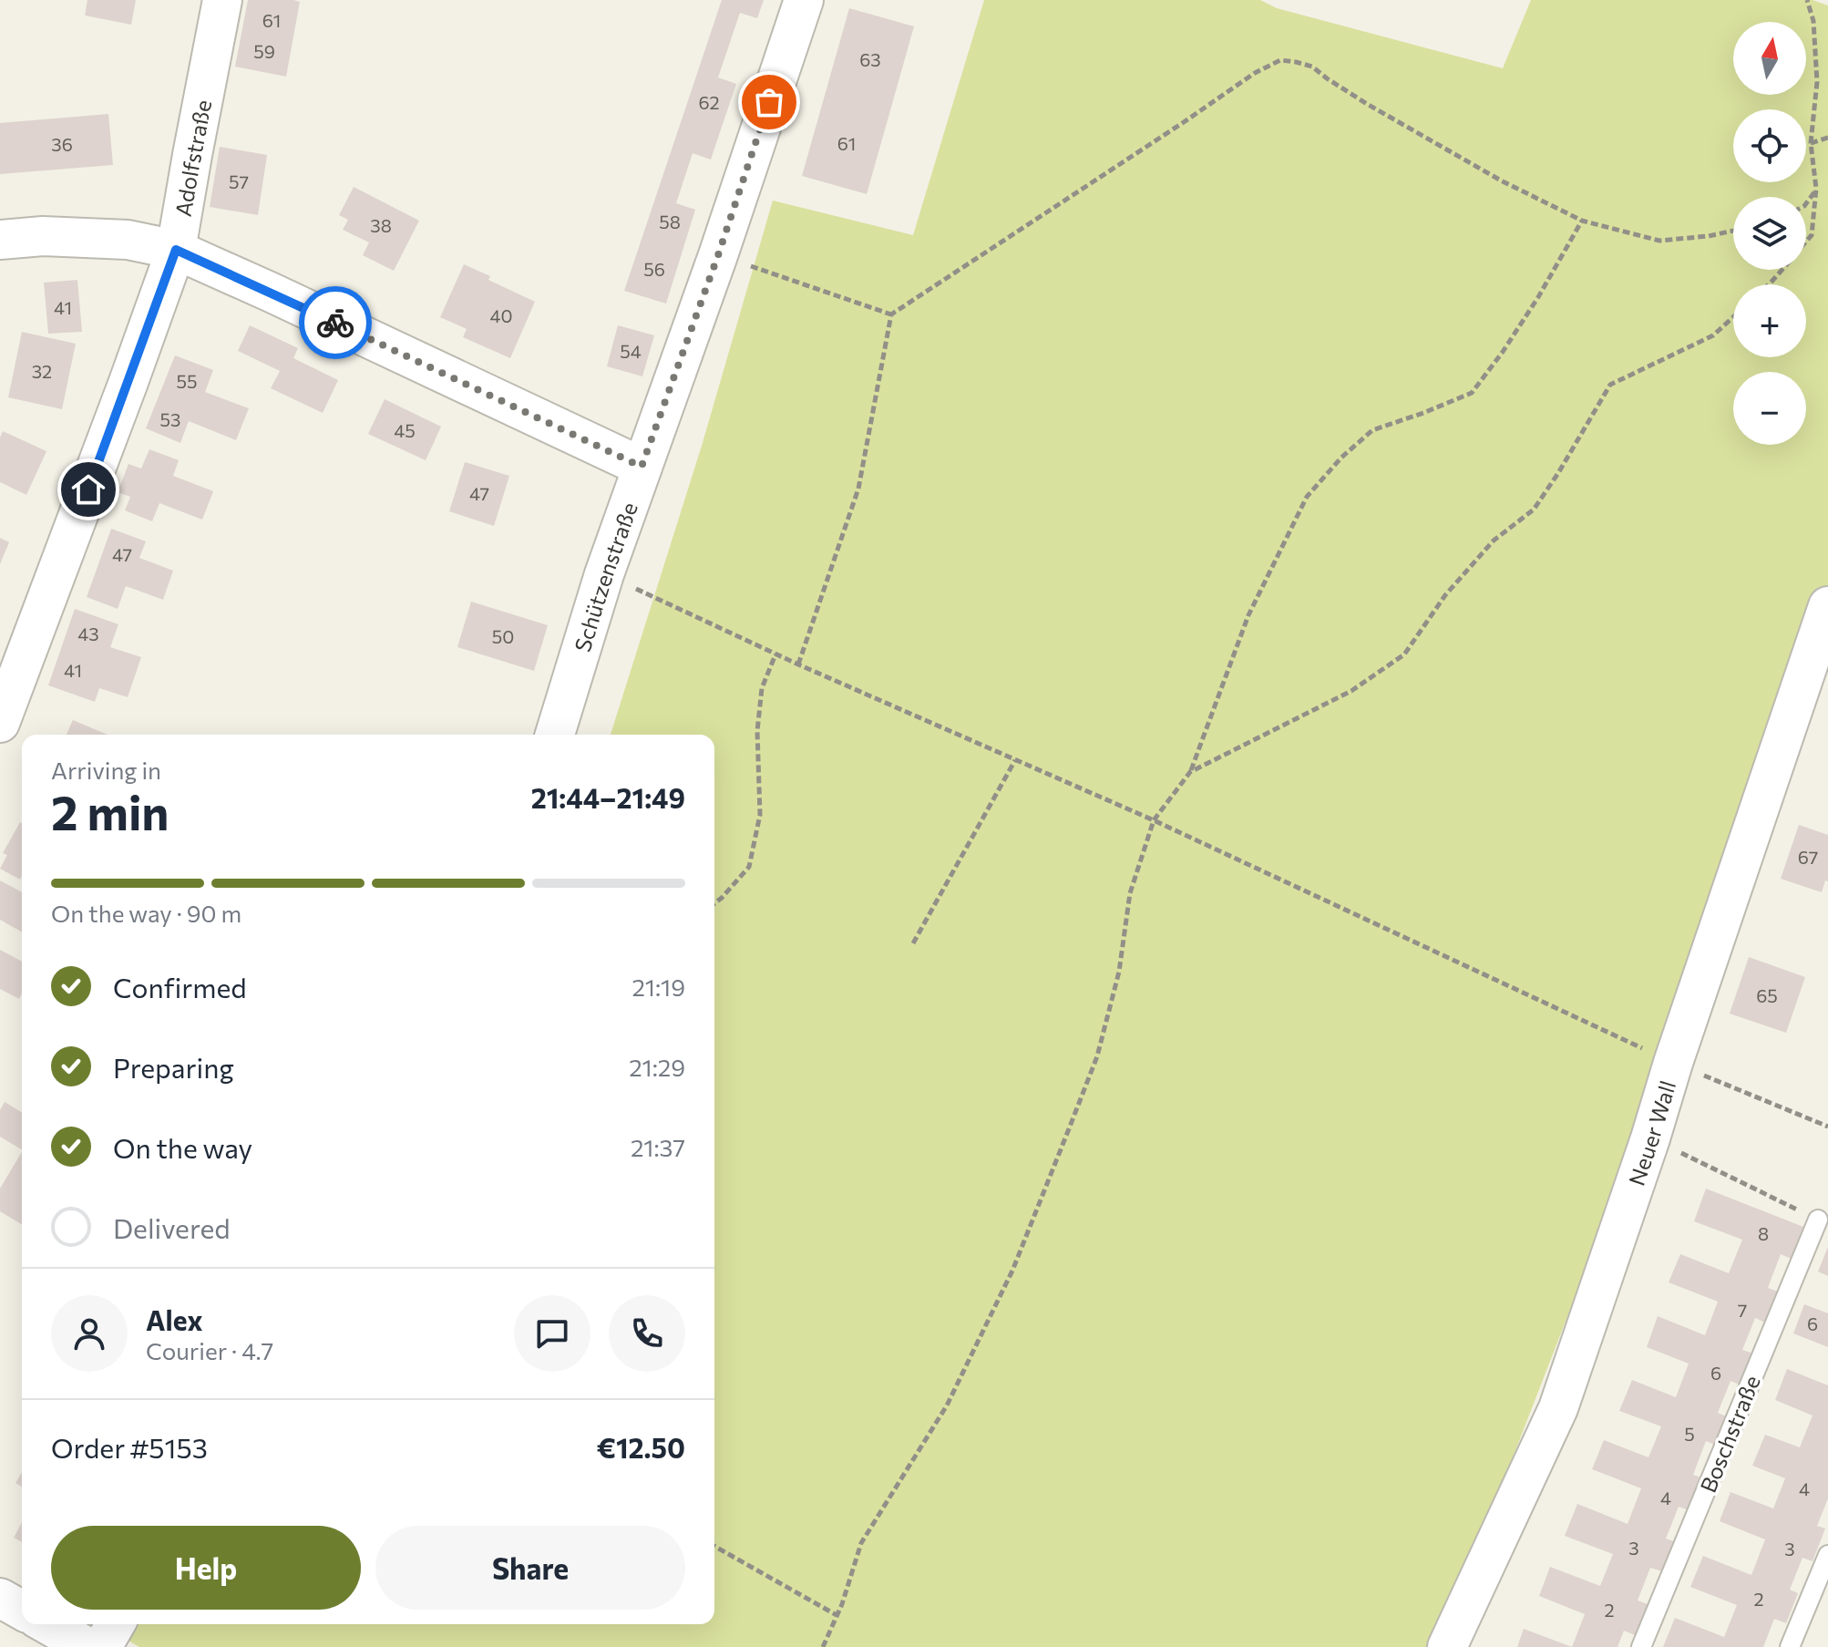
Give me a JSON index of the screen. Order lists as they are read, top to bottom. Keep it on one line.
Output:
{"streets":{"street":["Adolfstraße","Schützenstraße","Neuer Wall"],"lane":["Boschstraße"]},"house_numbers":["61","59","63","62","61","36","57","58","38","56","41","40","54","32","55","53","45","47","47","43","50","41","67","65","8","7","6","6","5","4","4","3","3","2","2"],"north":"top","page":{"map_buttons":["+","−"],"heading":["2 min","Arriving in","21:44–21:49"],"panel":["Alex","Courier · 4.7","Order #5153","€12.50"],"bar":"On the way · 90 m","list":[["Confirmed","21:19"],["Preparing","21:29"],["On the way","21:37"],"Delivered"],"buttons":["Help","Share"]}}
